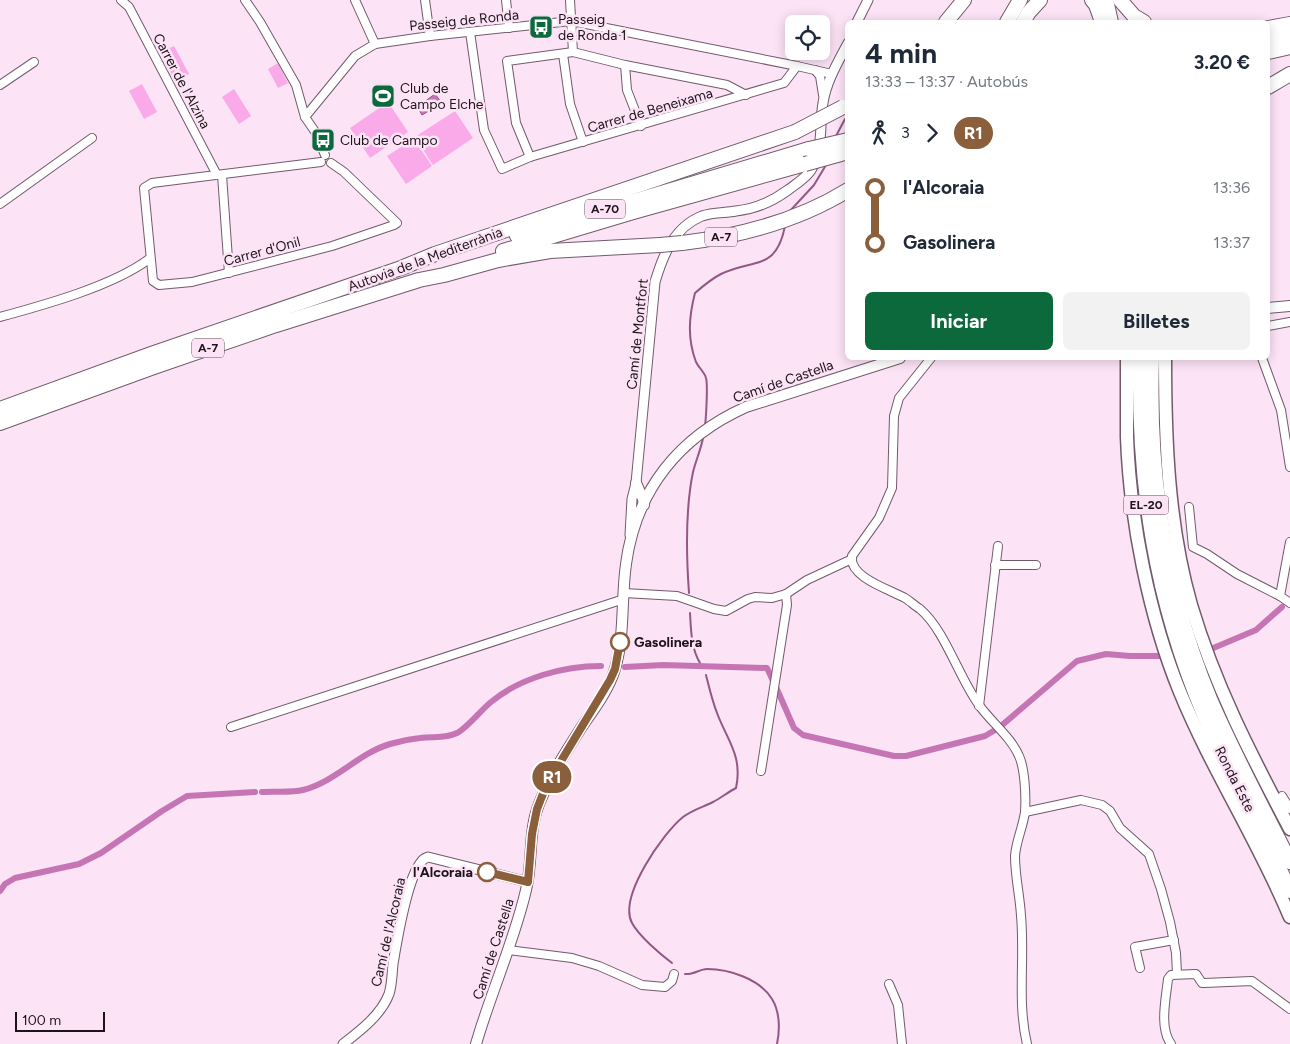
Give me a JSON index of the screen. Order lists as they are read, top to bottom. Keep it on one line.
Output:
{"streets":{"highway":["A-70","A-7","Autovia de la Mediterrània","EL-20","Ronda Este"],"main road":["Camí de Castella"],"street":["Passeig de Ronda","Carrer de l'Alzina","Carrer de Beneixama","Carrer d'Onil","Camí de Montfort","Camí de l'Alcoraia"]},"crossings":[["Passeig de Ronda","Carrer de Beneixama"],["Passeig de Ronda","Camí de Montfort"],["Carrer de l'Alzina","Carrer d'Onil"],["A-70","Autovia de la Mediterrània"],["Camí de Montfort","Camí de Castella"],["Camí de Castella","Camí de l'Alcoraia"],["EL-20","Ronda Este"]],"places":{"bus stop":["Passeig de Ronda 1","Club de Campo"],"sports":["Club de Campo Elche"],"other":["Gasolinera","l'Alcoraia"]},"lines":["bus line R1"],"scale_bar":"100 m","page":{"on_map":"R1","heading":["4 min","13:33 – 13:37 · Autobús","3.20 €"],"legs":["3","R1"],"list":[{"name":"l'Alcoraia","value":"13:36"},{"name":"Gasolinera","value":"13:37"}],"buttons":["Iniciar","Billetes"],"scale":"100 m"}}
